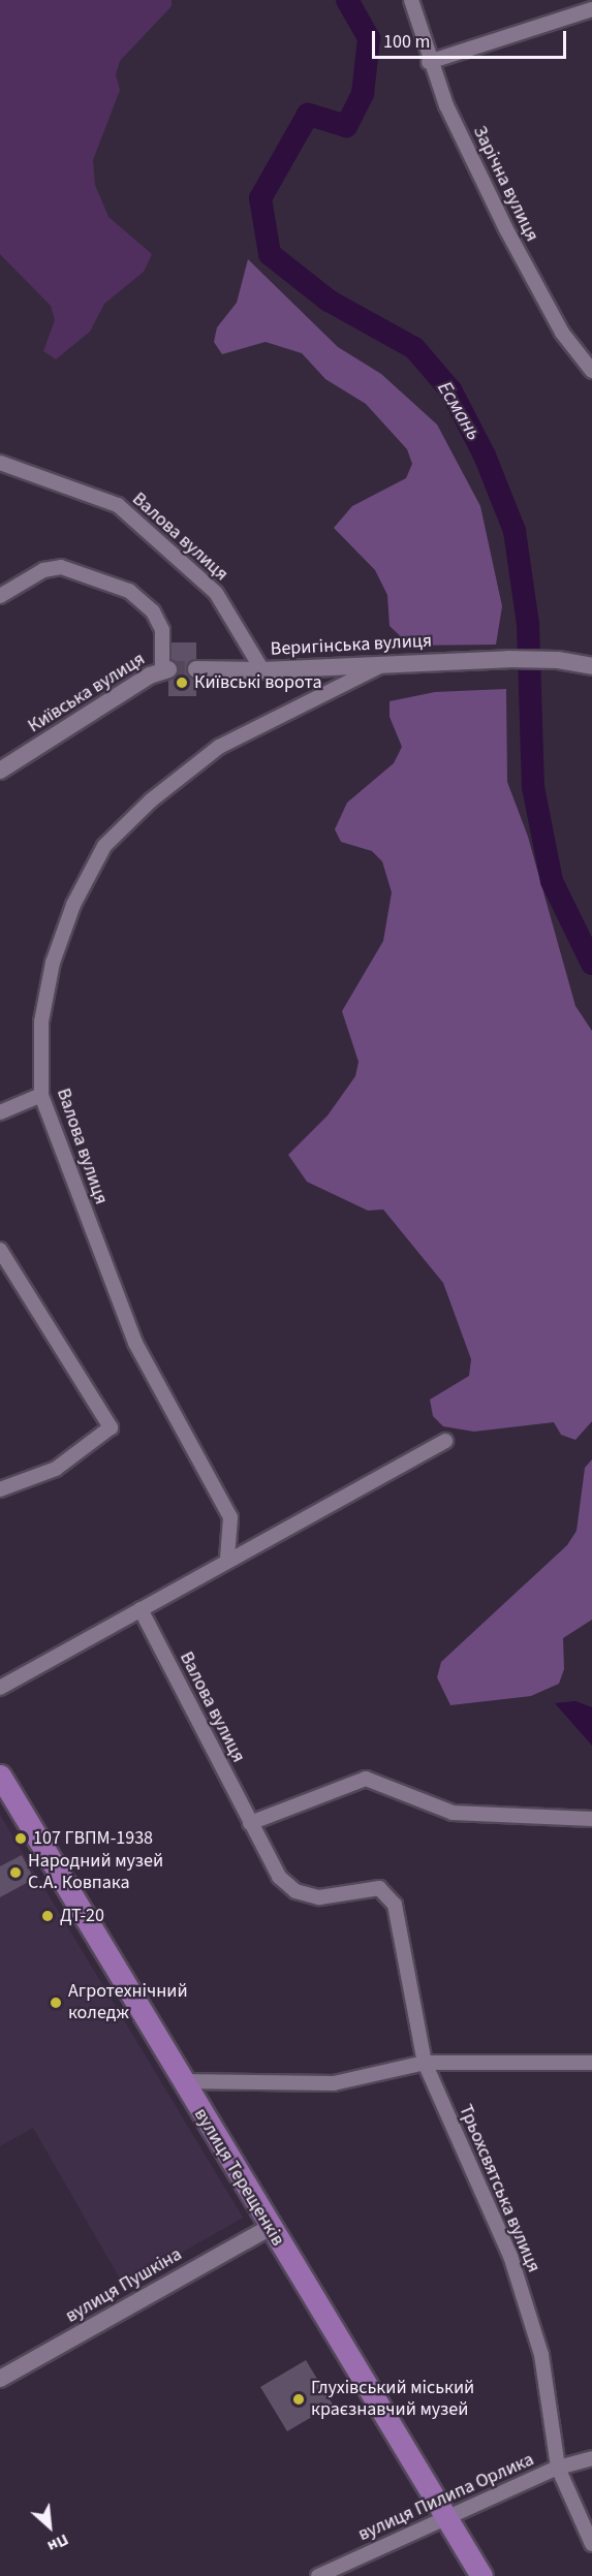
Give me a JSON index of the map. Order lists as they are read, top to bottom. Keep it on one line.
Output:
{"streets":{"main road":["вулиця Терещенків"],"street":["Зарічна вулиця","Валова вулиця","Веригінська вулиця","Київська вулиця","Трьохсвятська вулиця","вулиця Пушкіна","вулиця Пилипа Орлика"]},"crossings":[["Валова вулиця","Веригінська вулиця"],["Валова вулиця","Трьохсвятська вулиця"],["вулиця Терещенків","вулиця Пушкіна"],["вулиця Терещенків","вулиця Пилипа Орлика"],["Трьохсвятська вулиця","вулиця Пилипа Орлика"]],"water":["Есмань"],"places":["Київські ворота","107 ГВПМ-1938","Народний музей С.А. Ковпака","ДТ-20","Агротехнічний коледж","Глухівський міський краєзнавчий музей"],"scale_bar":"100 m","north":"bottom right"}
